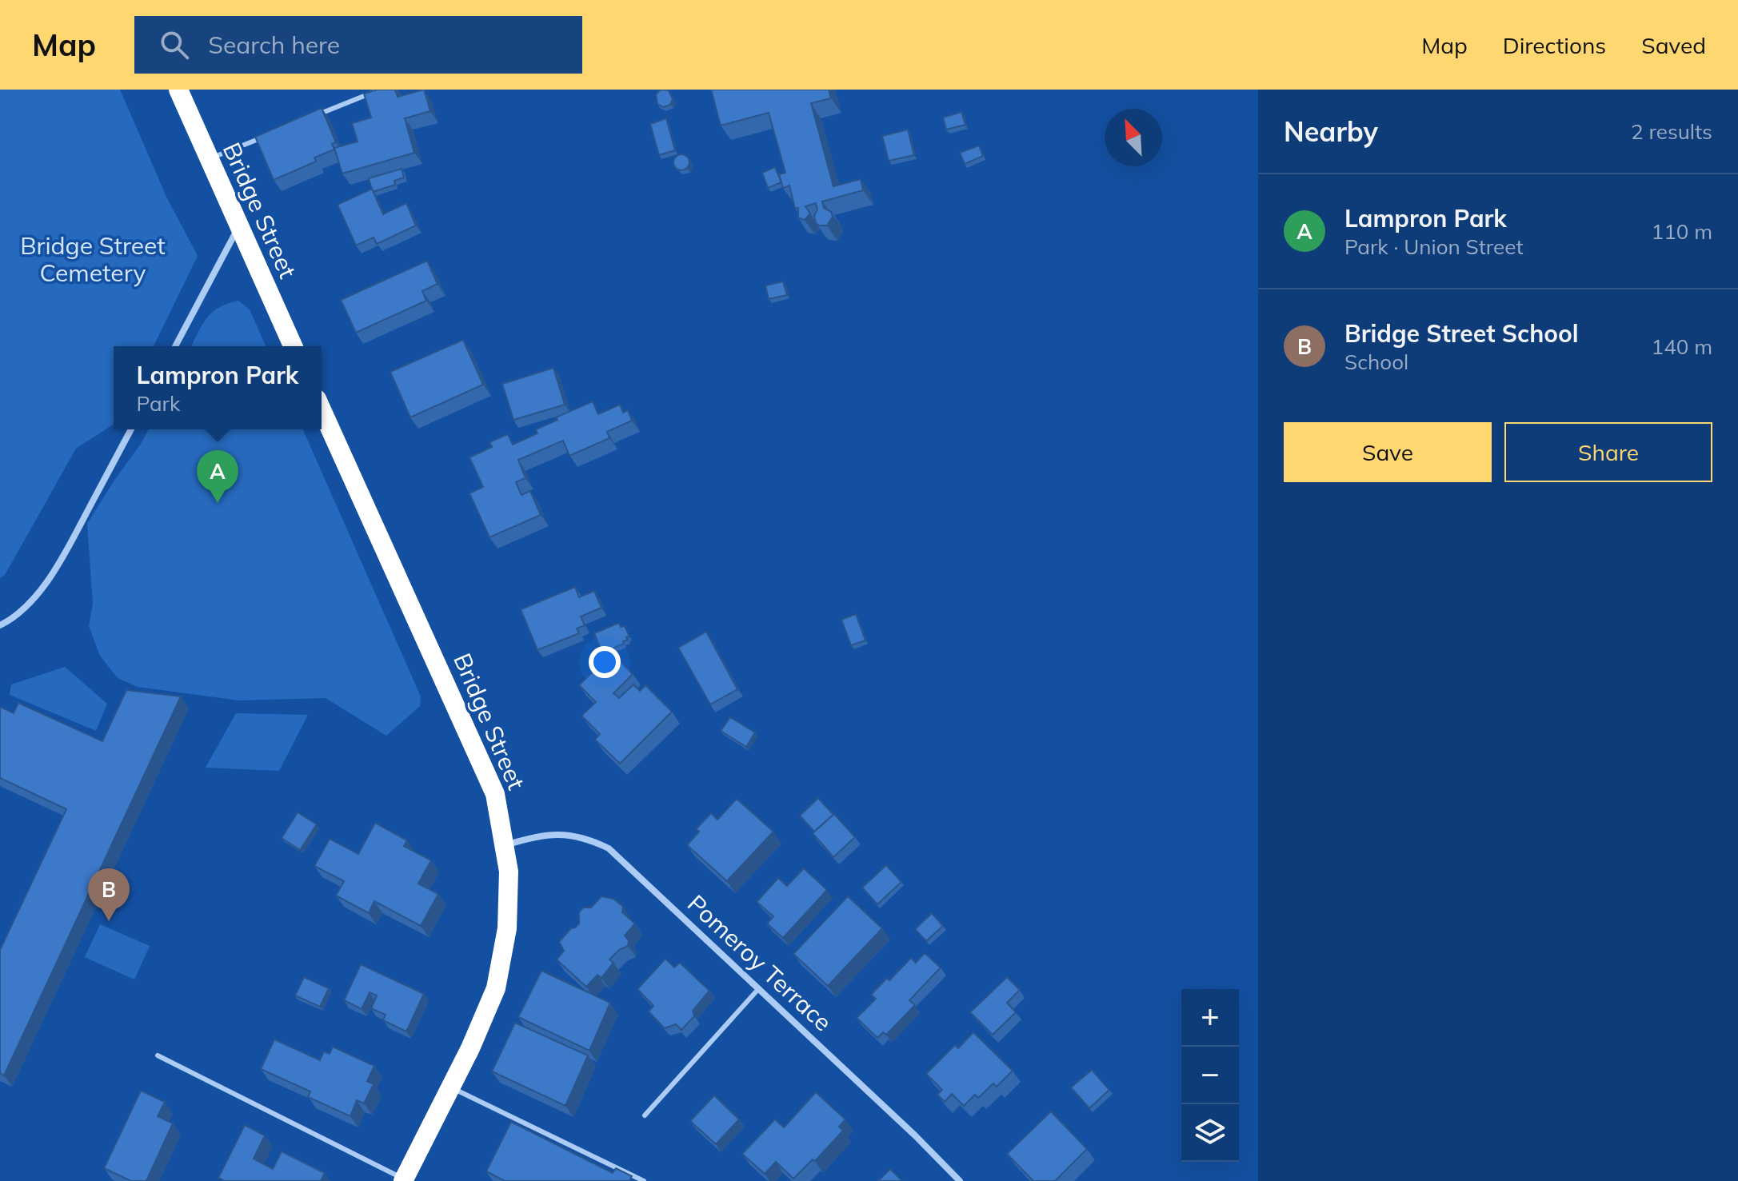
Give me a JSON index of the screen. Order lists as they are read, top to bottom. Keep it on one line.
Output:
{"streets":{"highway":["Bridge Street"],"street":["Pomeroy Terrace"]},"crossings":[["Bridge Street","Pomeroy Terrace"]],"parks":["Bridge Street Cemetery"],"north":"top left","page":{"header":"Map","search":"Search here","nav":["Map","Directions","Saved"],"heading":["Nearby","2 results"],"list":[{"mark":"A","name":"Lampron Park","note":"Park · Union Street","value":"110 m"},{"mark":"B","name":"Bridge Street School","note":"School","value":"140 m"}],"popup":["Lampron Park","Park"],"buttons":["Save","Share"],"pins":["A","B"],"map_buttons":["+","−"]}}
